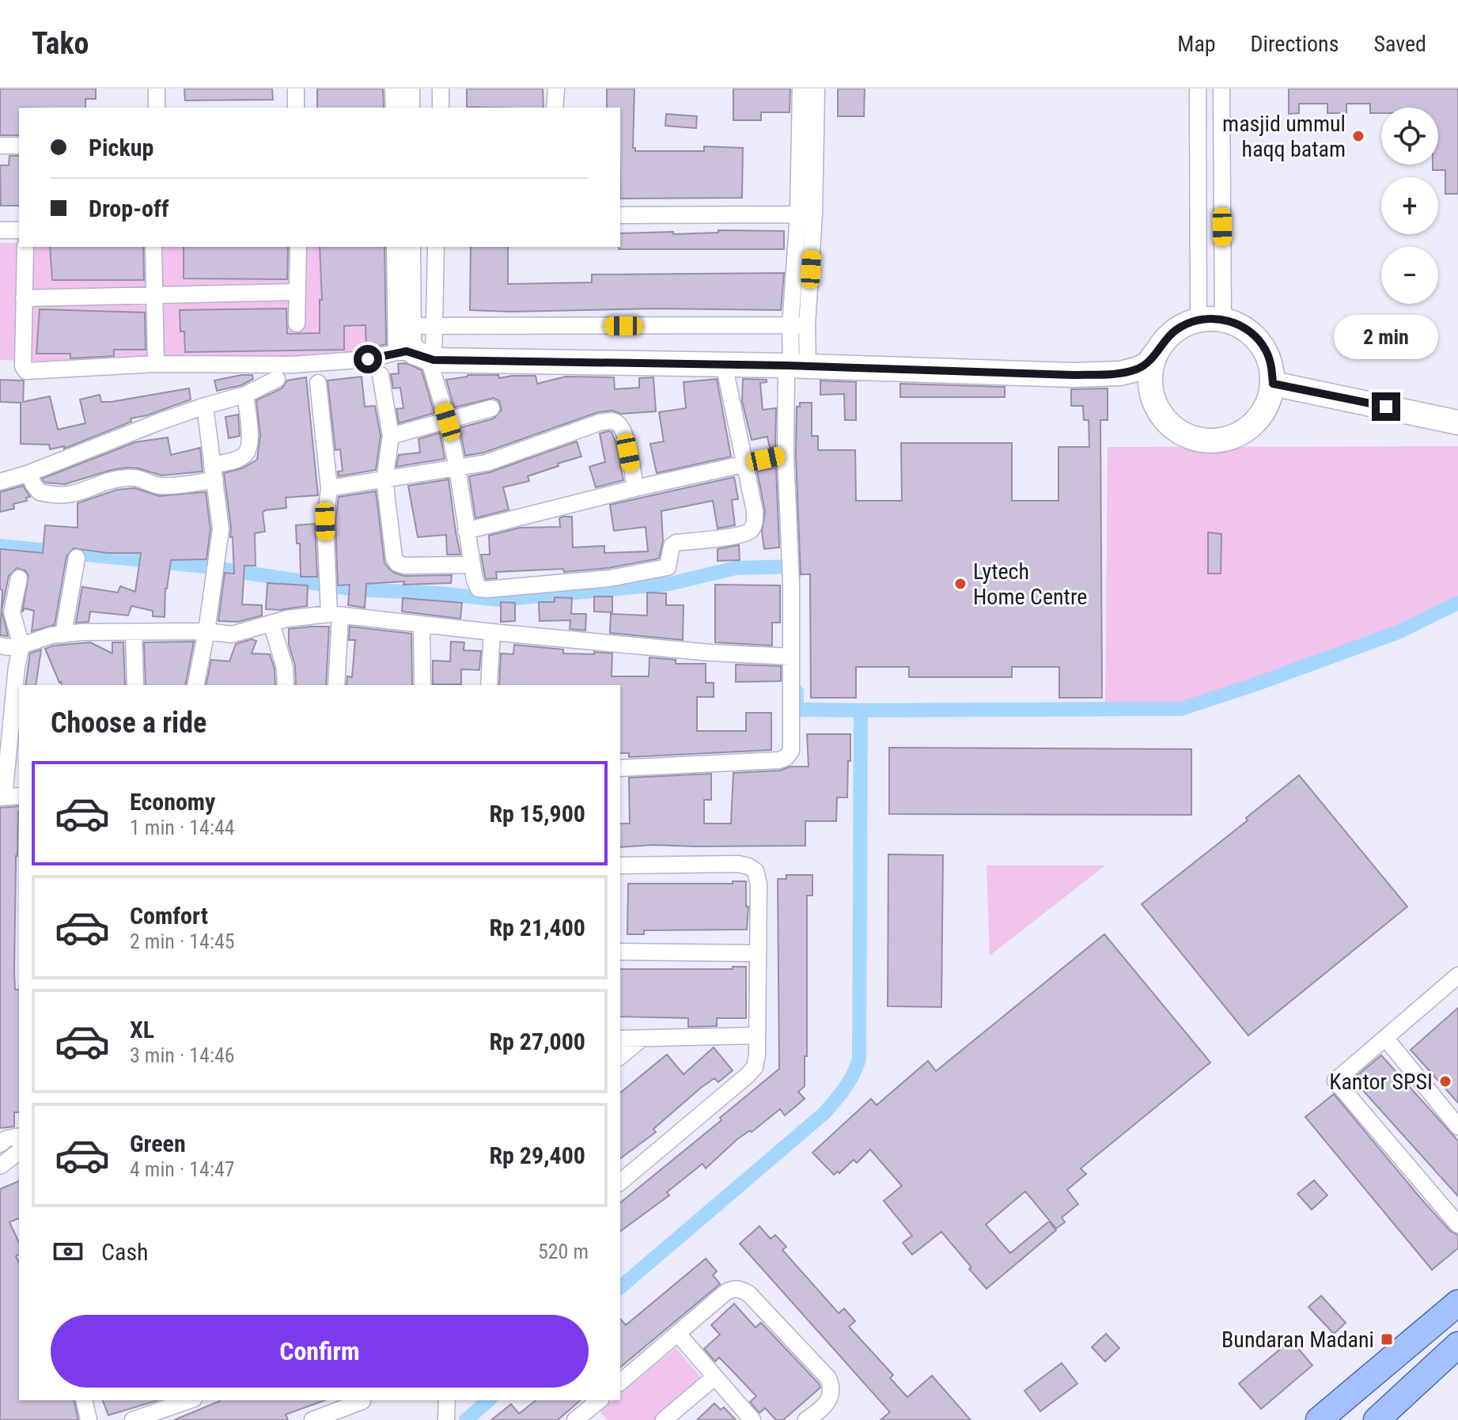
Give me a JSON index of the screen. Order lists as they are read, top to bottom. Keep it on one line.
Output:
{"places":{"other":["masjid ummul haqq batam","Lytech Home Centre","Kantor SPSI"],"transit":["Bundaran Madani"]},"page":{"header":"Tako","nav":["Map","Directions","Saved"],"map_buttons":["+","−"],"banner":["Pickup","Drop-off"],"bubble":"2 min","heading":"Choose a ride","list":[{"name":"Economy","note":"1 min · 14:44","value":"Rp 15,900"},{"name":"Comfort","note":"2 min · 14:45","value":"Rp 21,400"},{"name":"XL","note":"3 min · 14:46","value":"Rp 27,000"},{"name":"Green","note":"4 min · 14:47","value":"Rp 29,400"}],"pay":["Cash","520 m"],"buttons":"Confirm"}}
